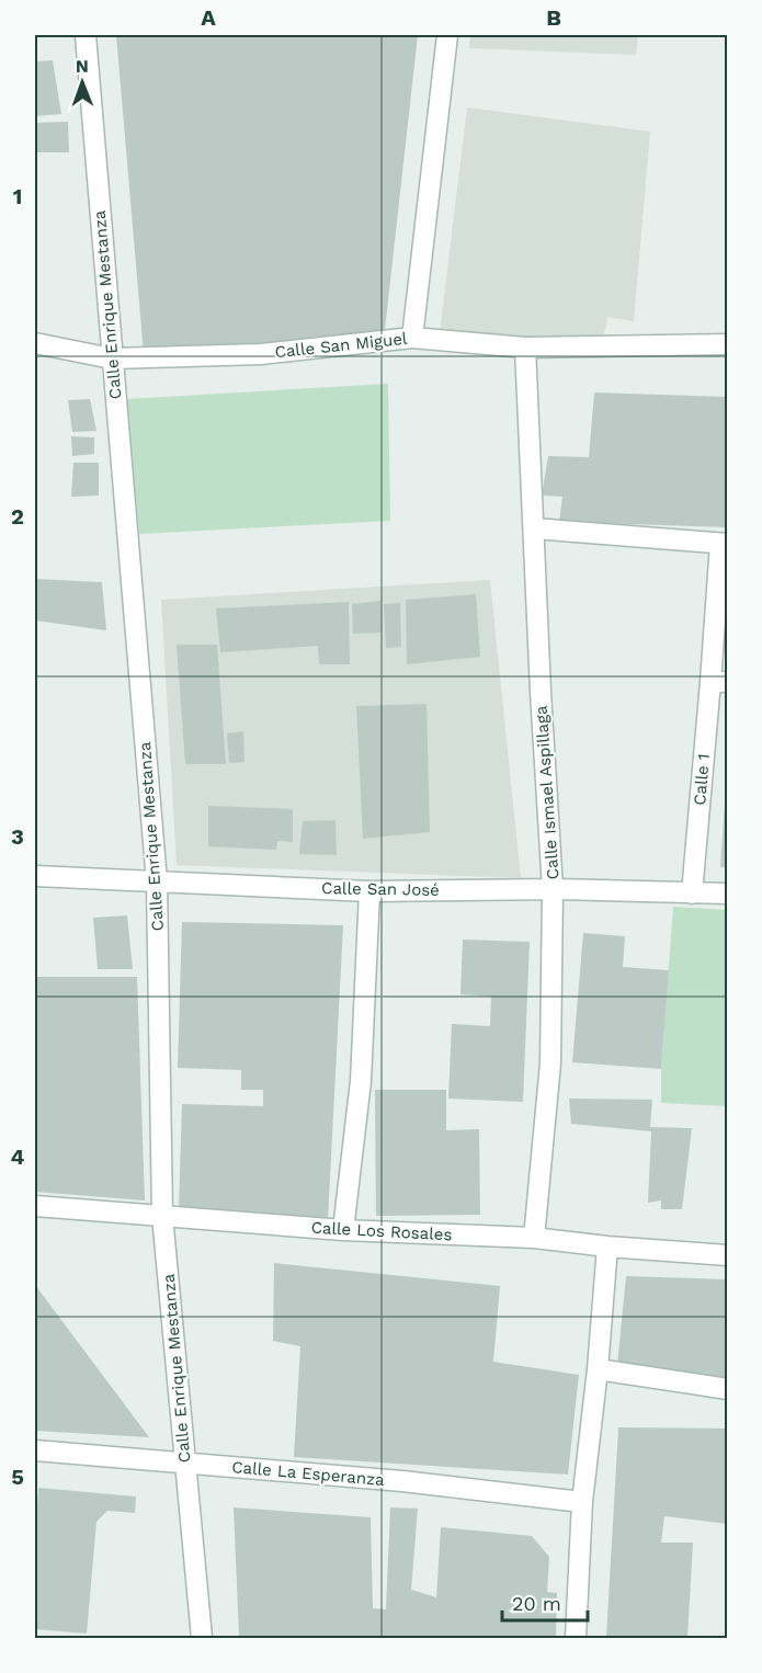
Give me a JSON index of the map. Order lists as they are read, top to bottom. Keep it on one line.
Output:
{"streets":{"street":["Calle Enrique Mestanza","Calle San Miguel","Calle 1","Calle Ismael Aspillaga","Calle San José","Calle Los Rosales","Calle La Esperanza"]},"crossings":[["Calle Enrique Mestanza","Calle San Miguel"],["Calle Enrique Mestanza","Calle San José"],["Calle Enrique Mestanza","Calle Los Rosales"],["Calle Enrique Mestanza","Calle La Esperanza"],["Calle San Miguel","Calle Ismael Aspillaga"],["Calle 1","Calle San José"],["Calle Ismael Aspillaga","Calle San José"],["Calle Ismael Aspillaga","Calle Los Rosales"]],"scale_bar":"20 m","north":"top","grid":{"columns":["A","B"],"rows":["1","2","3","4","5"]}}
